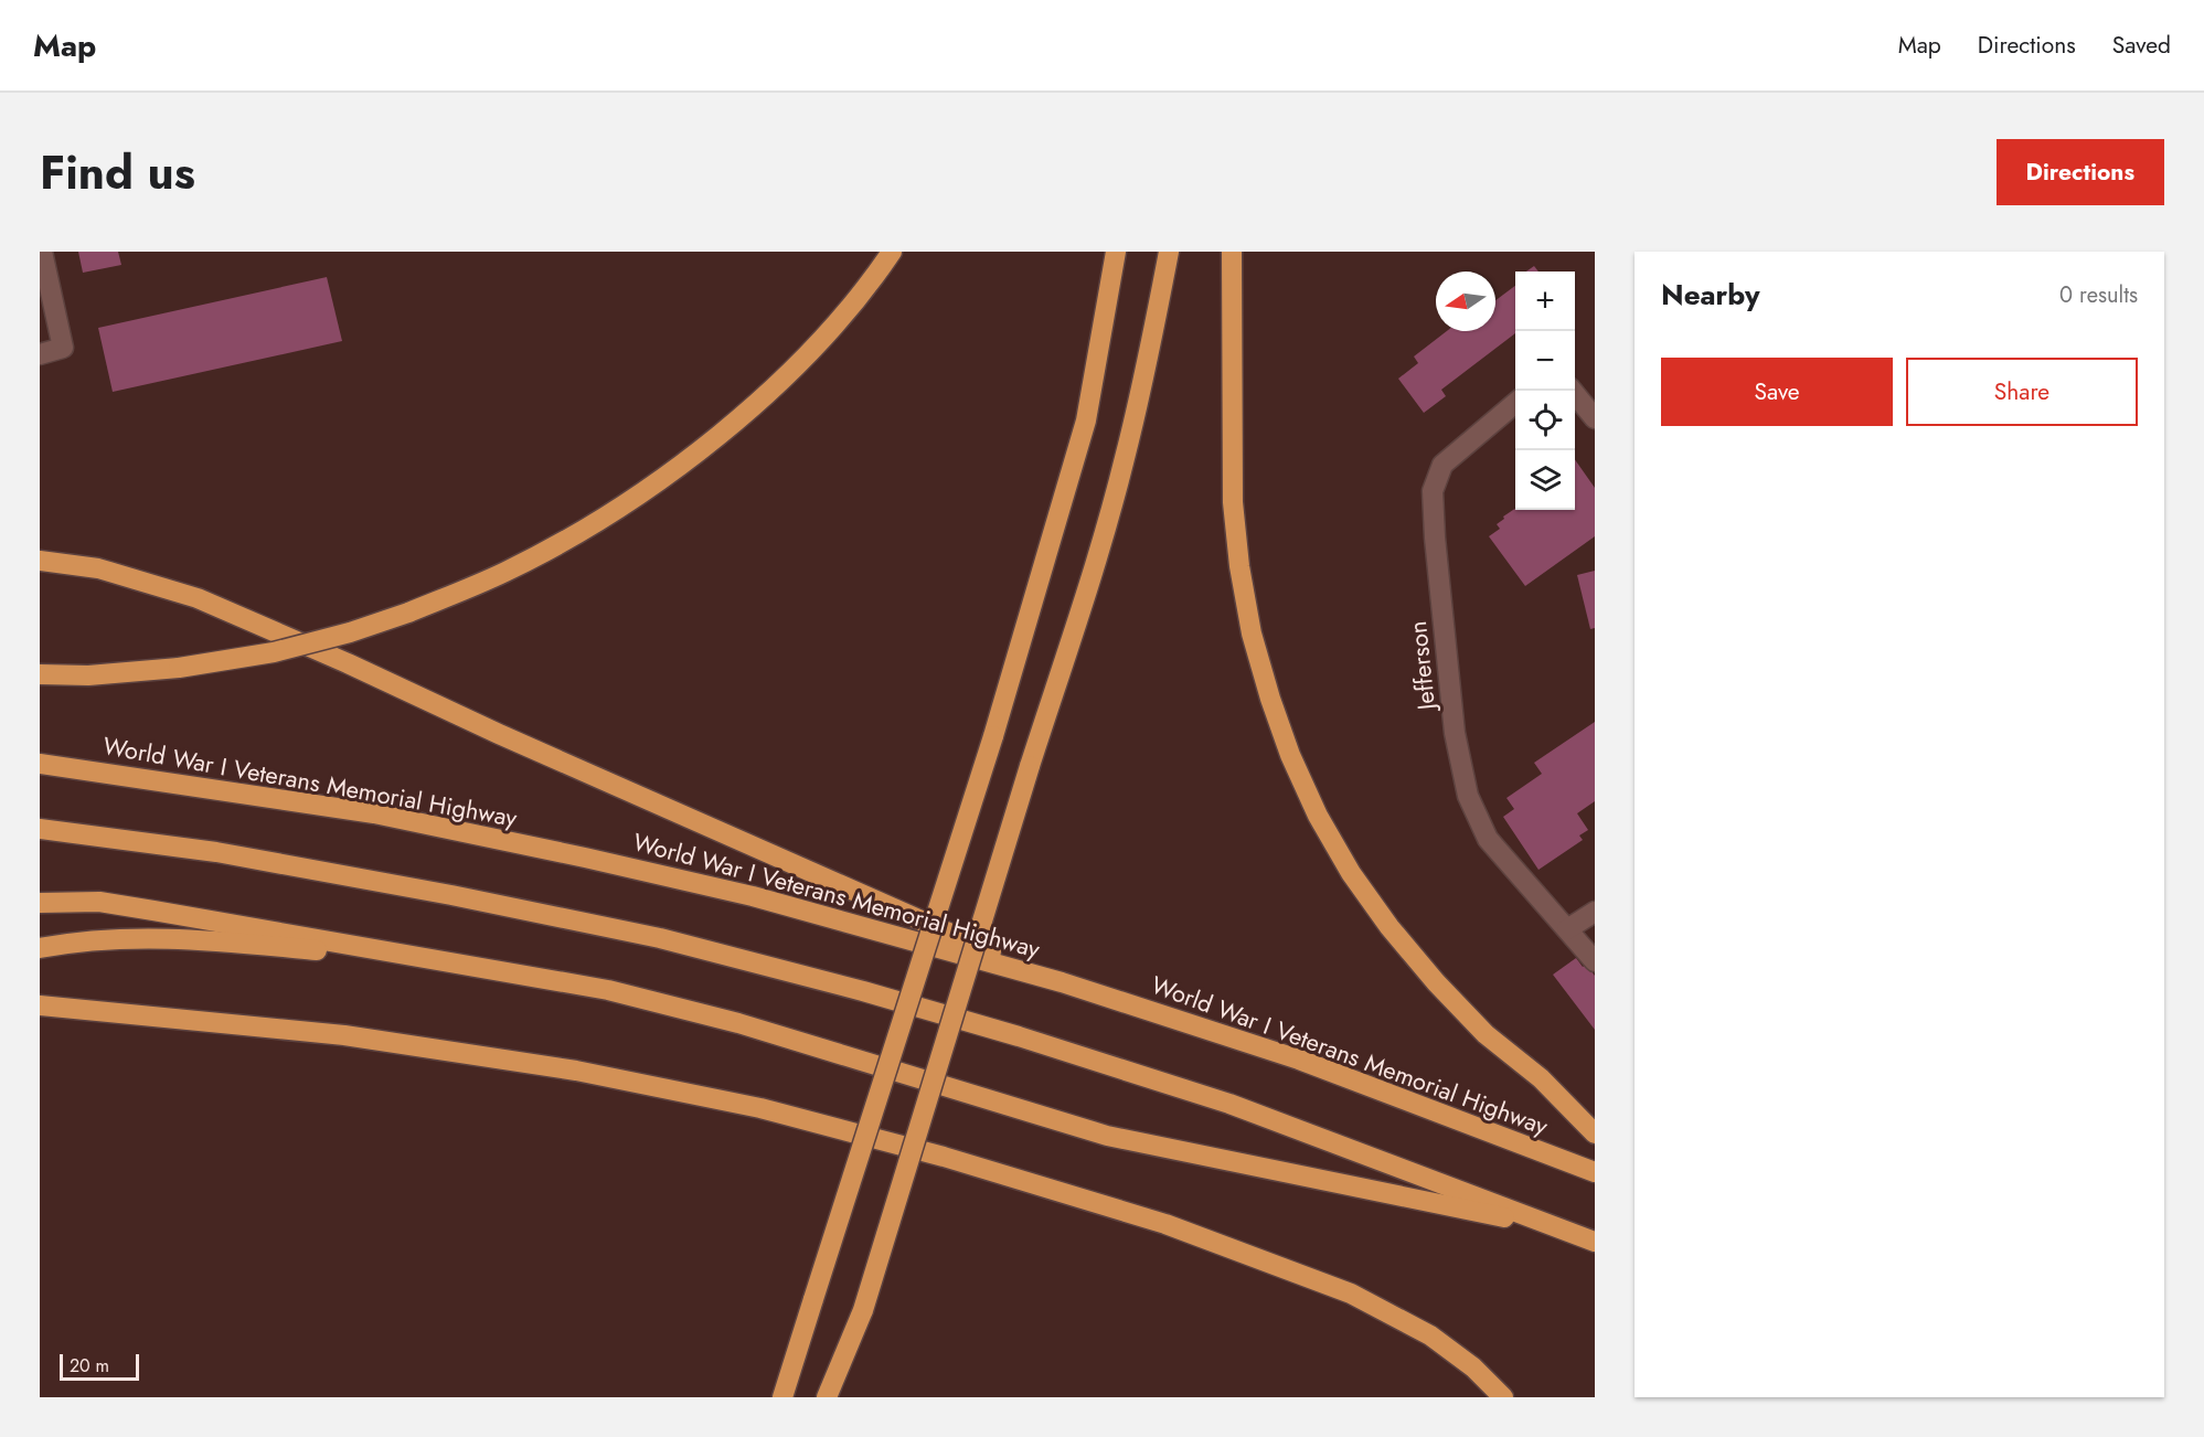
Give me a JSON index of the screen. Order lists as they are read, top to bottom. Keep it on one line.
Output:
{"streets":{"highway":["World War I Veterans Memorial Highway"],"street":["Jefferson"]},"scale_bar":"20 m","north":"left","page":{"header":"Map","nav":["Map","Directions","Saved"],"title":"Find us","buttons":["Directions",["Save","Share"]],"heading":["Nearby","0 results"],"map_buttons":["+","−"],"scale":"20 m"}}
